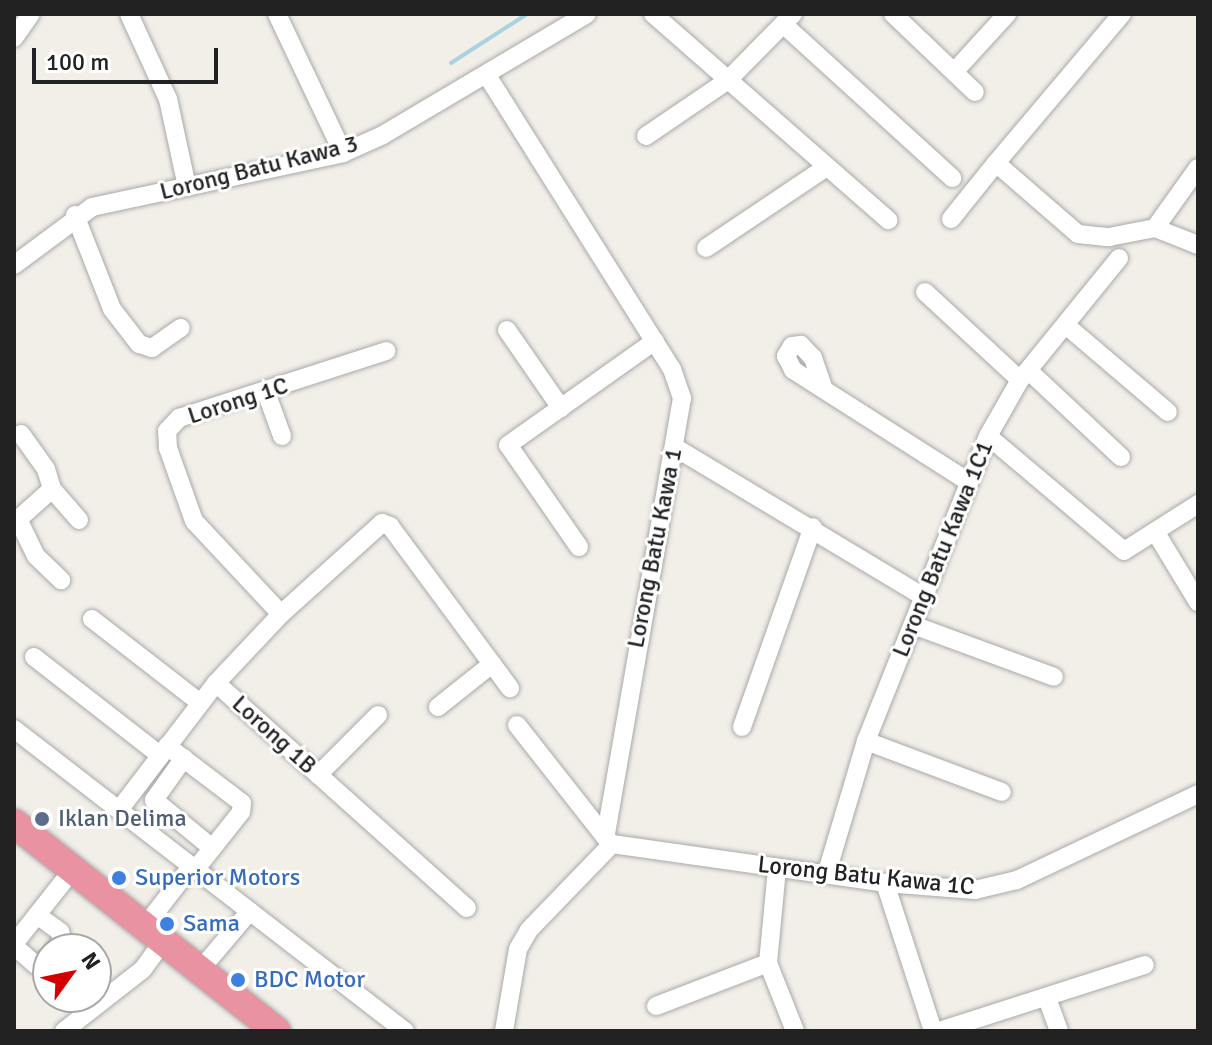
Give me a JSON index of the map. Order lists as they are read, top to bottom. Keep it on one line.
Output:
{"streets":{"street":["Lorong Batu Kawa 3","Lorong 1C","Lorong Batu Kawa 1","Lorong Batu Kawa 1C1","Lorong 1B","Lorong Batu Kawa 1C"]},"crossings":[["Lorong Batu Kawa 3","Lorong Batu Kawa 1"],["Lorong 1C","Lorong 1B"],["Lorong Batu Kawa 1","Lorong Batu Kawa 1C"],["Lorong Batu Kawa 1C1","Lorong Batu Kawa 1C"]],"places":["Iklan Delima","Superior Motors","Sama","BDC Motor"],"scale_bar":"100 m","north":"top right"}
